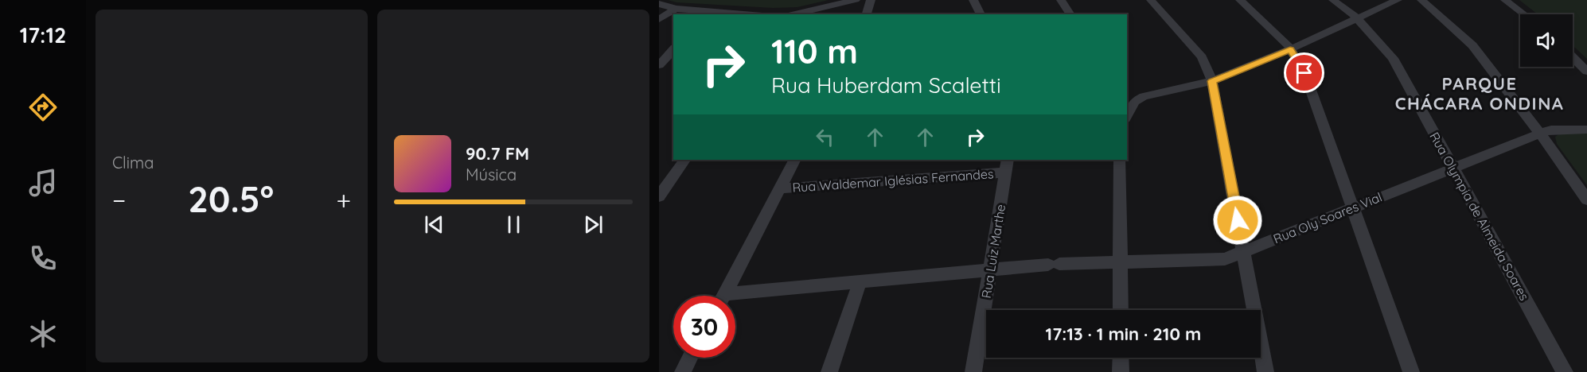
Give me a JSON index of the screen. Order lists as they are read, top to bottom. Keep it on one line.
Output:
{"streets":{"street":["Rua Waldemar Iglésias Fernandes","Rua Olympia de Almeida Soares","Rua Oly Soares Vial","Rua Luiz Marthe"]},"crossings":[["Rua Waldemar Iglésias Fernandes","Rua Luiz Marthe"],["Rua Olympia de Almeida Soares","Rua Oly Soares Vial"],["Rua Oly Soares Vial","Rua Luiz Marthe"]],"districts":["PARQUE CHÁCARA ONDINA"],"page":{"tabs":"17:12","tile":"Clima","turn":["110 m","Rua Huberdam Scaletti"],"song":["90.7 FM","Música"],"heat":["−","20.5°","+"],"limit":"30","trip":"17:13 · 1 min · 210 m"}}
